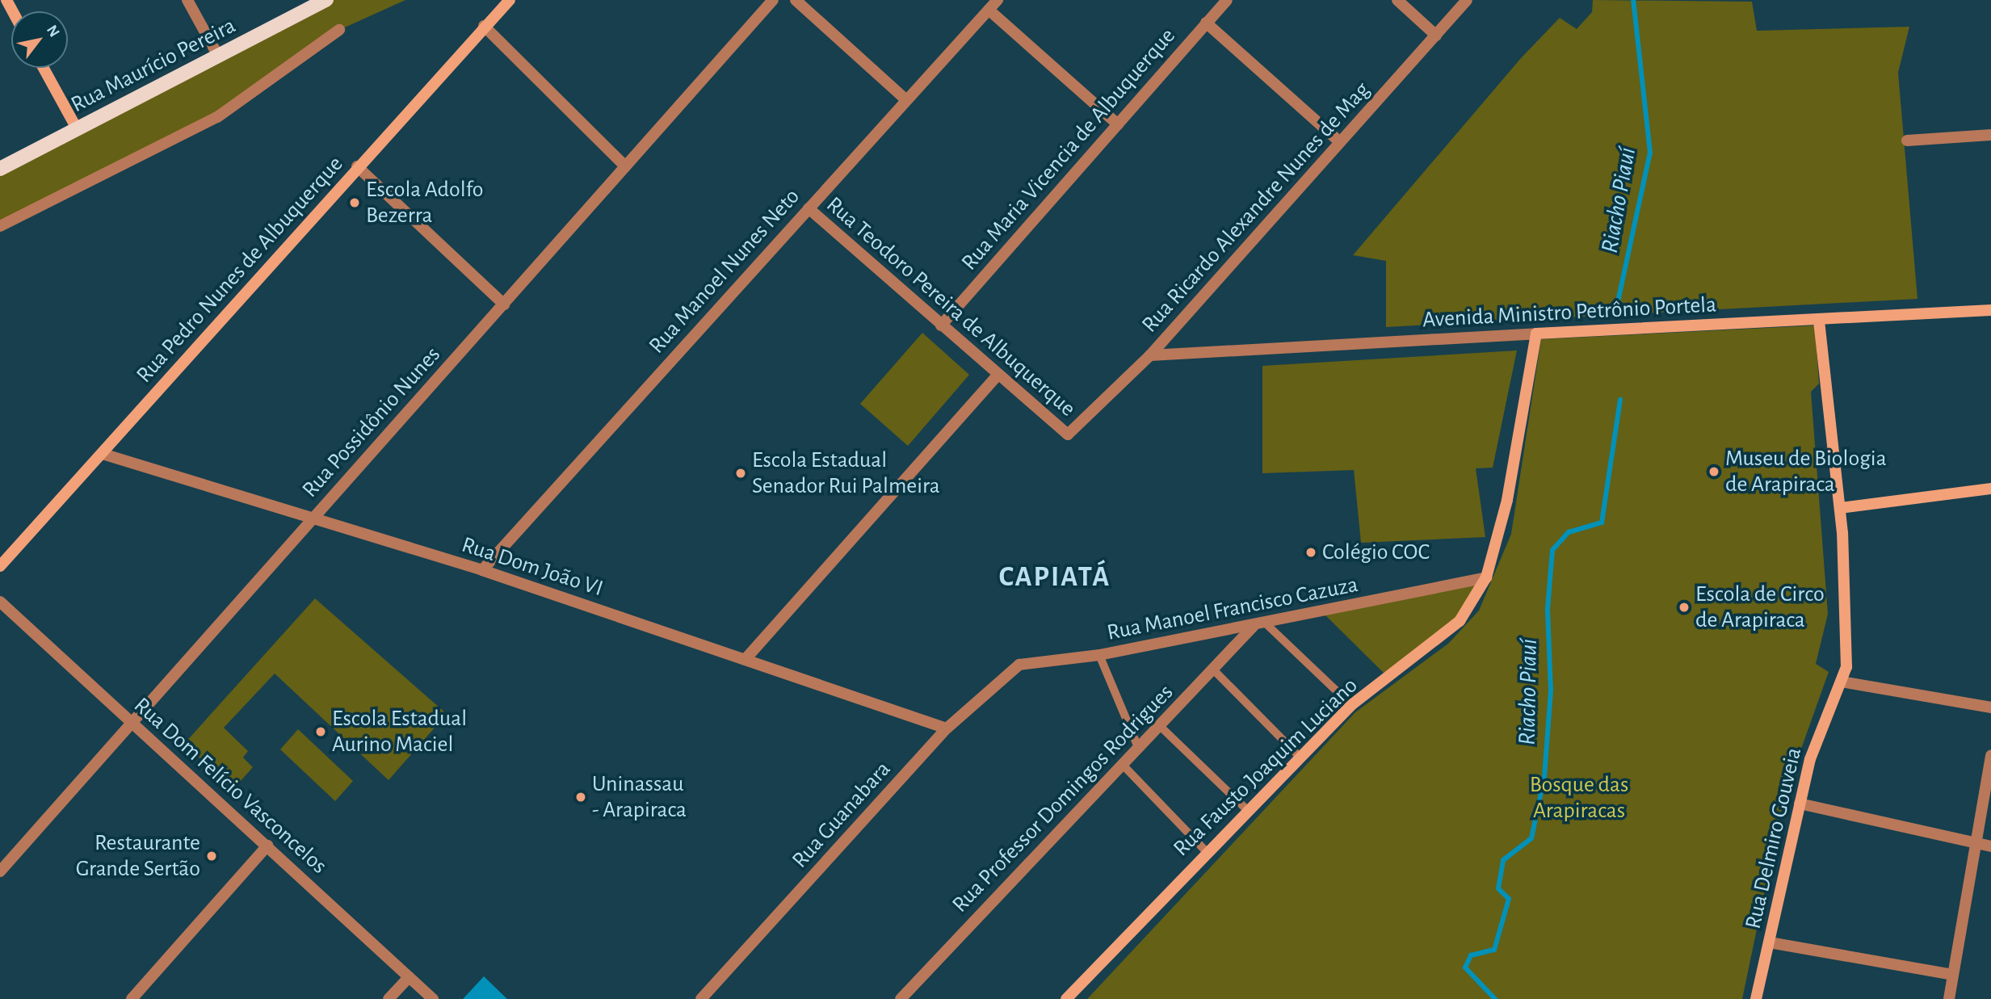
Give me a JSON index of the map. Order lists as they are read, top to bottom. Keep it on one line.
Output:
{"streets":{"main road":["Rua Maurício Pereira"],"street":["Rua Maria Vicencia de Albuquerque","Rua Ricardo Alexandre Nunes de Mag","Rua Pedro Nunes de Albuquerque","Rua Manoel Nunes Neto","Rua Teodoro Pereira de Albuquerque","Avenida Ministro Petrônio Portela","Rua Possidônio Nunes","Rua Dom João VI","Rua Manoel Francisco Cazuza","Rua Fausto Joaquim Luciano","Rua Dom Felício Vasconcelos","Rua Professor Domingos Rodrigues","Rua Guanabara","Rua Delmiro Gouveia"]},"crossings":[["Rua Maria Vicencia de Albuquerque","Rua Teodoro Pereira de Albuquerque"],["Rua Ricardo Alexandre Nunes de Mag","Rua Teodoro Pereira de Albuquerque"],["Rua Ricardo Alexandre Nunes de Mag","Avenida Ministro Petrônio Portela"],["Rua Pedro Nunes de Albuquerque","Rua Dom João VI"],["Rua Manoel Nunes Neto","Rua Teodoro Pereira de Albuquerque"],["Rua Manoel Nunes Neto","Rua Dom João VI"],["Avenida Ministro Petrônio Portela","Rua Fausto Joaquim Luciano"],["Avenida Ministro Petrônio Portela","Rua Delmiro Gouveia"],["Rua Possidônio Nunes","Rua Dom João VI"],["Rua Possidônio Nunes","Rua Dom Felício Vasconcelos"],["Rua Dom João VI","Rua Guanabara"],["Rua Manoel Francisco Cazuza","Rua Fausto Joaquim Luciano"],["Rua Manoel Francisco Cazuza","Rua Professor Domingos Rodrigues"],["Rua Manoel Francisco Cazuza","Rua Guanabara"]],"districts":["CAPIATÁ"],"water":["Riacho Piauí"],"parks":["Bosque das Arapiracas"],"places":["Escola Adolfo Bezerra","Museu de Biologia de Arapiraca","Escola Estadual Senador Rui Palmeira","Colégio COC","Escola de Circo de Arapiraca","Escola Estadual Aurino Maciel","Uninassau - Arapiraca","Restaurante Grande Sertão"],"north":"top right"}
